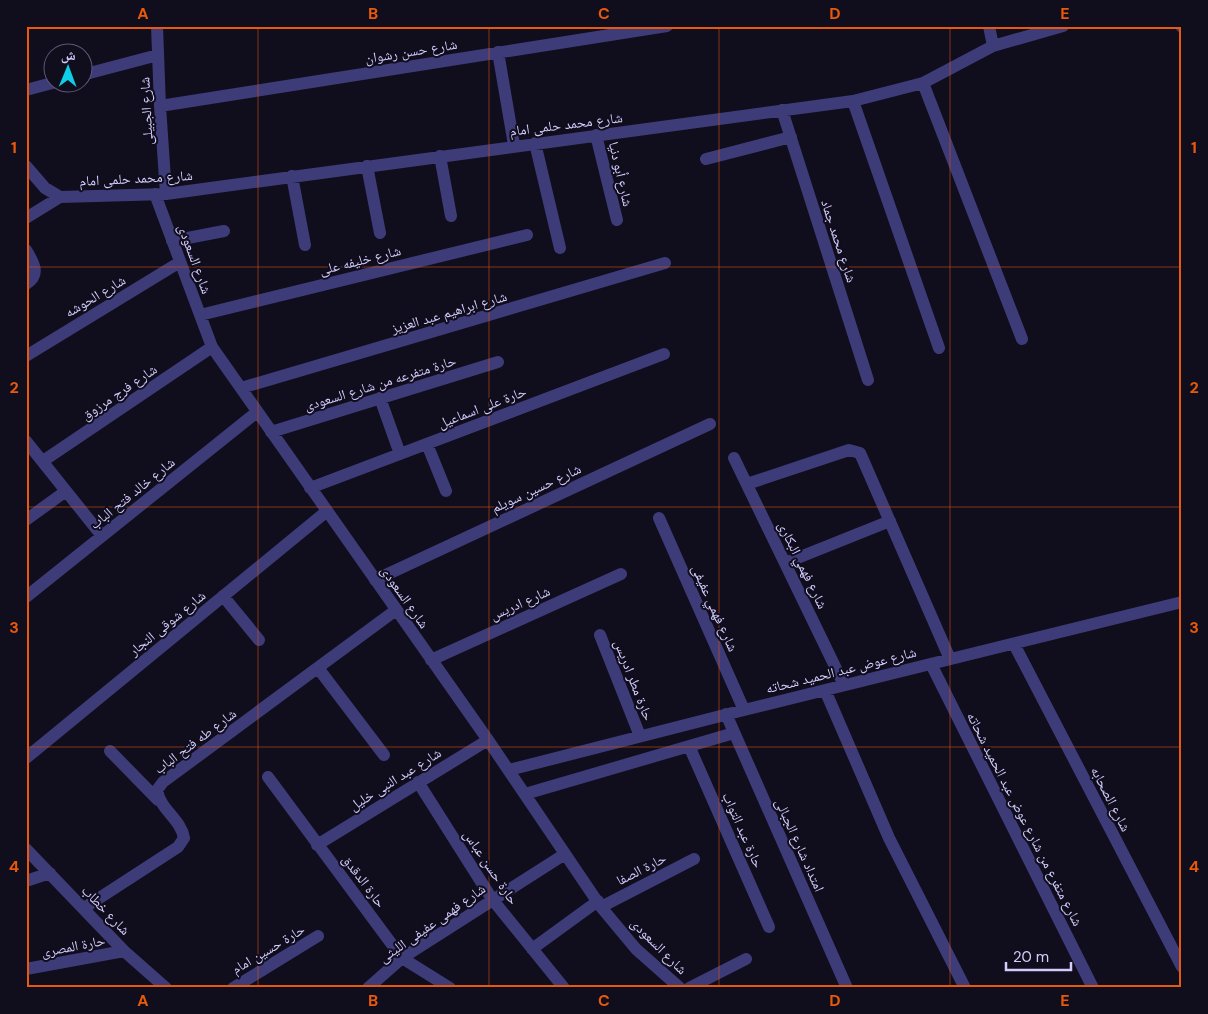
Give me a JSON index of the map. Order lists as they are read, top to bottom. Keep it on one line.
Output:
{"streets":{"street":["شارع حسن رشوان","شارع الجبيلى","شارع محمد حلمى امام","شارع أبو دنيا","شارع محمد جماد","شارع السعودى","شارع خليفه على","شارع الحوشه","شارع ابراهيم عبد العزيز","حارة متفرعه من شارع السعودى","شارع فرج مرزوق","حارة على اسماعيل","شارع حسين سويلم","شارع خالد فتح الباب","شارع فهمي البكارى","شارع ادريس","شارع فهمي عفيفى","شارع شوقى النجار","شارع عوض عبد الحميد شحاته","حارة مطر ادريس","شارع طه فتح الباب","شارع عبد النبى خليل","شارع الصحابه","شارع متفرع من شارع عوض عبد الحميد شحاته","حارة عبد التواب","امتداد شارع الجبالى","حارة حسن عباس","حارة الصفا","حارة الدقدق","شارع خطاب","شارع فهمى عفيفى الليثى","حارة المصرى","حارة حسين امام"]},"crossings":[["شارع حسن رشوان","شارع الجبيلى"],["شارع الجبيلى","شارع محمد حلمى امام"],["شارع الجبيلى","شارع السعودى"],["شارع محمد حلمى امام","شارع أبو دنيا"],["شارع محمد حلمى امام","شارع محمد جماد"],["شارع محمد حلمى امام","شارع السعودى"],["شارع السعودى","شارع خليفه على"],["شارع السعودى","شارع الحوشه"],["شارع السعودى","شارع ابراهيم عبد العزيز"],["شارع السعودى","حارة متفرعه من شارع السعودى"],["شارع السعودى","شارع فرج مرزوق"],["شارع السعودى","حارة على اسماعيل"],["شارع السعودى","شارع حسين سويلم"],["شارع السعودى","شارع خالد فتح الباب"],["شارع السعودى","شارع ادريس"],["شارع السعودى","شارع شوقى النجار"],["شارع السعودى","شارع عوض عبد الحميد شحاته"],["شارع السعودى","شارع طه فتح الباب"],["شارع السعودى","شارع عبد النبى خليل"],["شارع السعودى","حارة الصفا"],["شارع السعودى","شارع فهمى عفيفى الليثى"],["شارع فهمي البكارى","شارع عوض عبد الحميد شحاته"],["شارع فهمي عفيفى","شارع عوض عبد الحميد شحاته"],["شارع عوض عبد الحميد شحاته","حارة مطر ادريس"],["شارع عوض عبد الحميد شحاته","شارع الصحابه"],["شارع عوض عبد الحميد شحاته","شارع متفرع من شارع عوض عبد الحميد شحاته"],["شارع عوض عبد الحميد شحاته","امتداد شارع الجبالى"],["شارع عبد النبى خليل","حارة حسن عباس"],["شارع عبد النبى خليل","حارة الدقدق"],["حارة حسن عباس","حارة الصفا"],["حارة حسن عباس","شارع فهمى عفيفى الليثى"],["حارة الدقدق","شارع فهمى عفيفى الليثى"],["شارع خطاب","حارة المصرى"]],"scale_bar":"20 m","north":"top","grid":{"columns":["A","B","C","D","E"],"rows":["1","2","3","4"]}}
